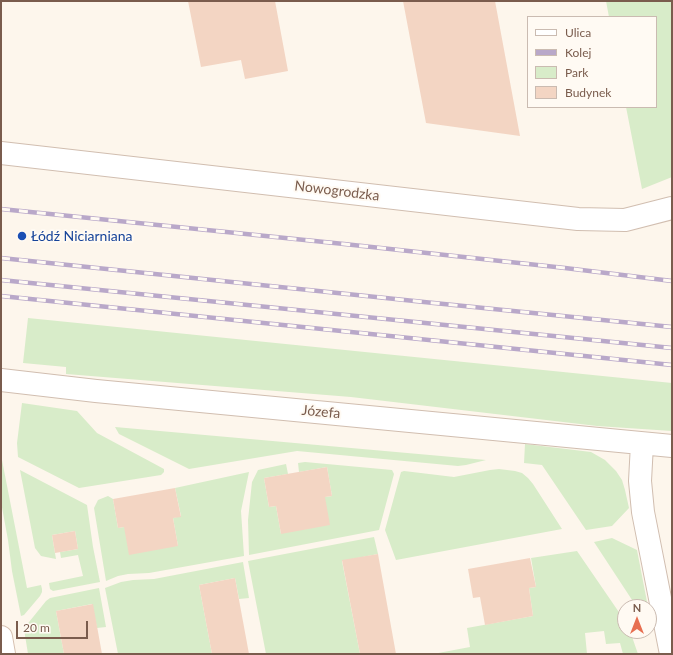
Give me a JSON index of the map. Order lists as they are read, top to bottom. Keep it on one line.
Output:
{"streets":{"street":["Nowogrodzka","Józefa"]},"places":["Łódź Niciarniana"],"legend":["Ulica","Kolej","Park","Budynek"],"scale_bar":"20 m","north":"top"}
